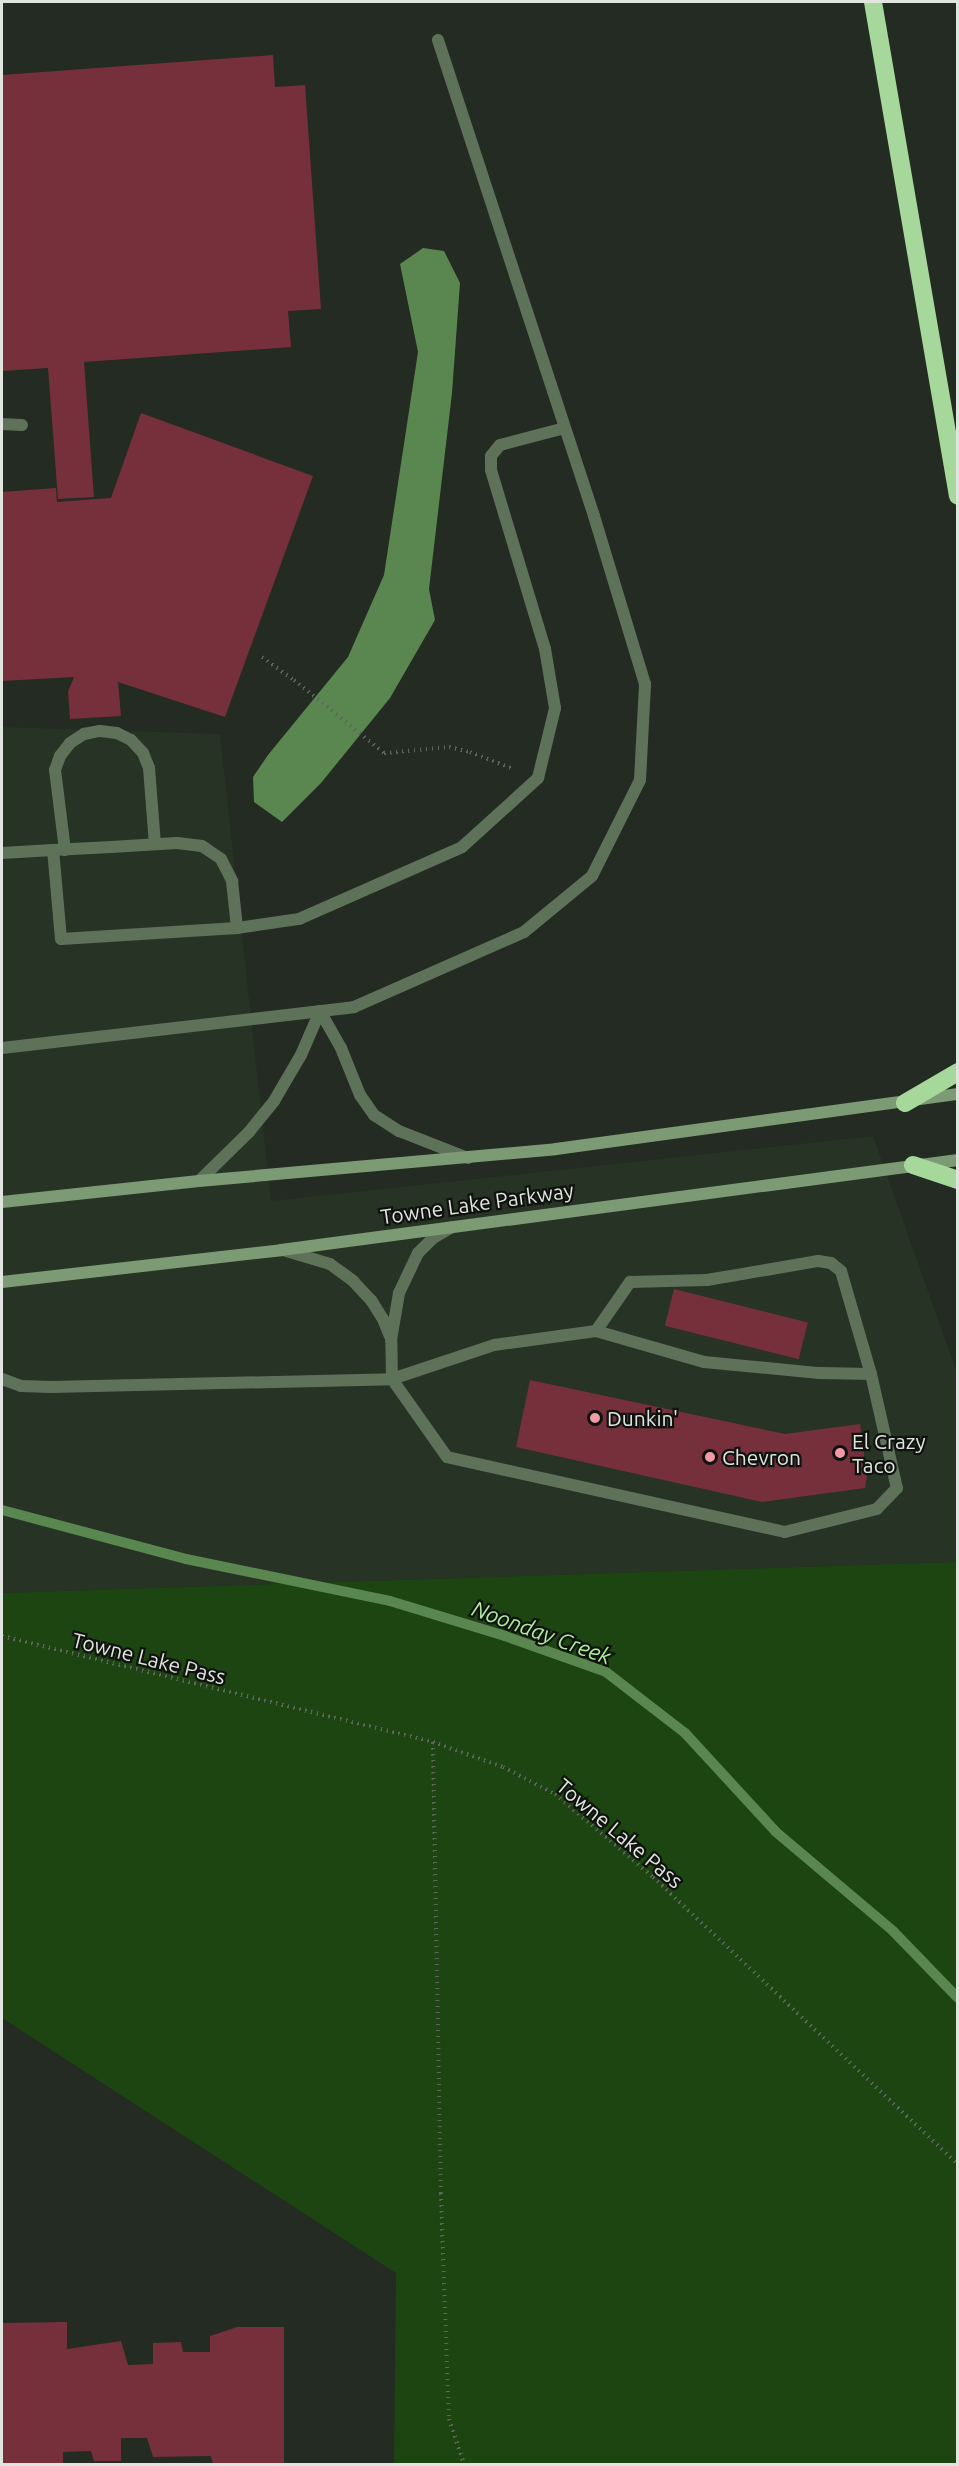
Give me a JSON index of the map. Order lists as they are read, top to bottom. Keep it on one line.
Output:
{"streets":{"main road":["Towne Lake Parkway"],"path":["Towne Lake Pass"]},"water":["Noonday Creek"],"places":["Dunkin'","El Crazy Taco","Chevron"]}
